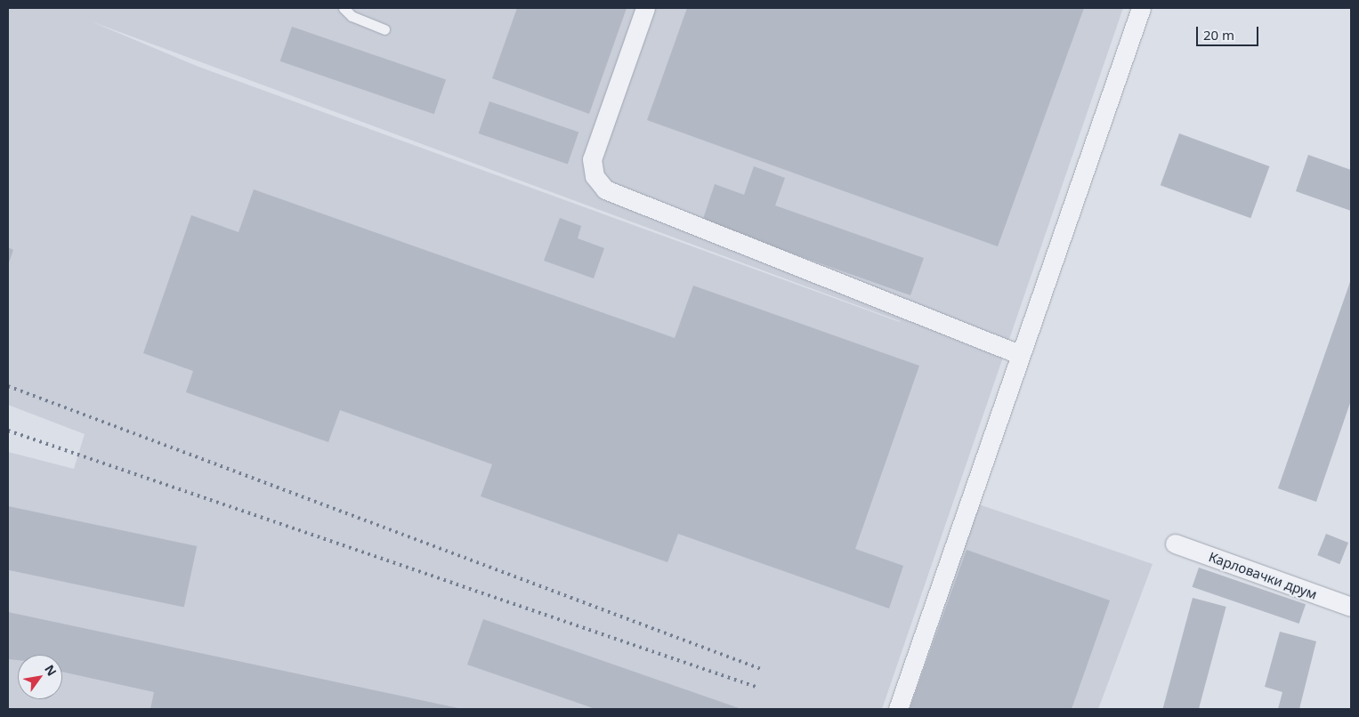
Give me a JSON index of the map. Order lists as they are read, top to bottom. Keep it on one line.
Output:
{"streets":{"street":["Карловачки друм"]},"scale_bar":"20 m","north":"top right"}
